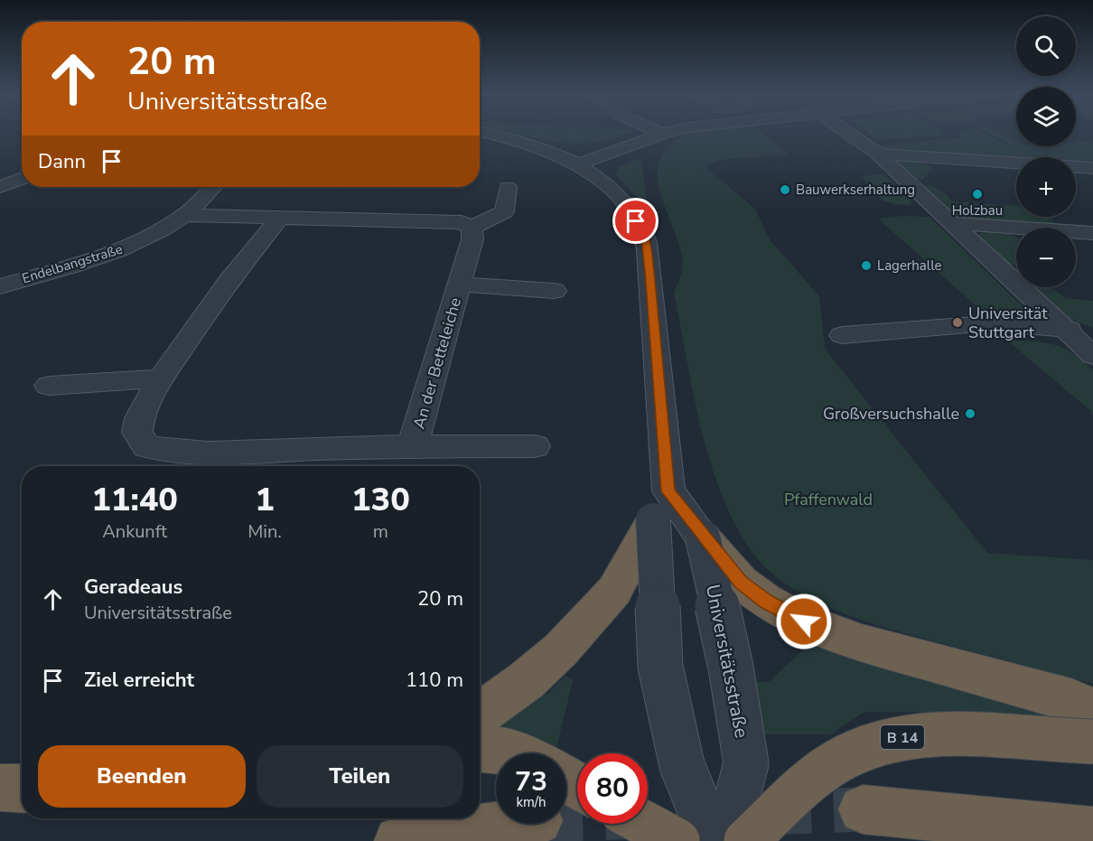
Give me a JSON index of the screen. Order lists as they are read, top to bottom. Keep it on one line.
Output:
{"streets":{"highway":["B 14"],"street":["Endelbangstraße","An der Betteleiche","Universitätsstraße"]},"parks":["Pfaffenwald"],"places":["Bauwerkserhaltung","Holzbau","Lagerhalle","Universität Stuttgart","Großversuchshalle"],"page":{"map_buttons":["+","−"],"turn":["20 m","Universitätsstraße"],"then":"Dann","eta":["11:40","Ankunft","1","Min.","130","m"],"list":[{"name":"Geradeaus","note":"Universitätsstraße","value":"20 m"},{"name":"Ziel erreicht","value":"110 m"}],"buttons":["Beenden","Teilen"],"speed":"73 km/h","limit":"80"}}
